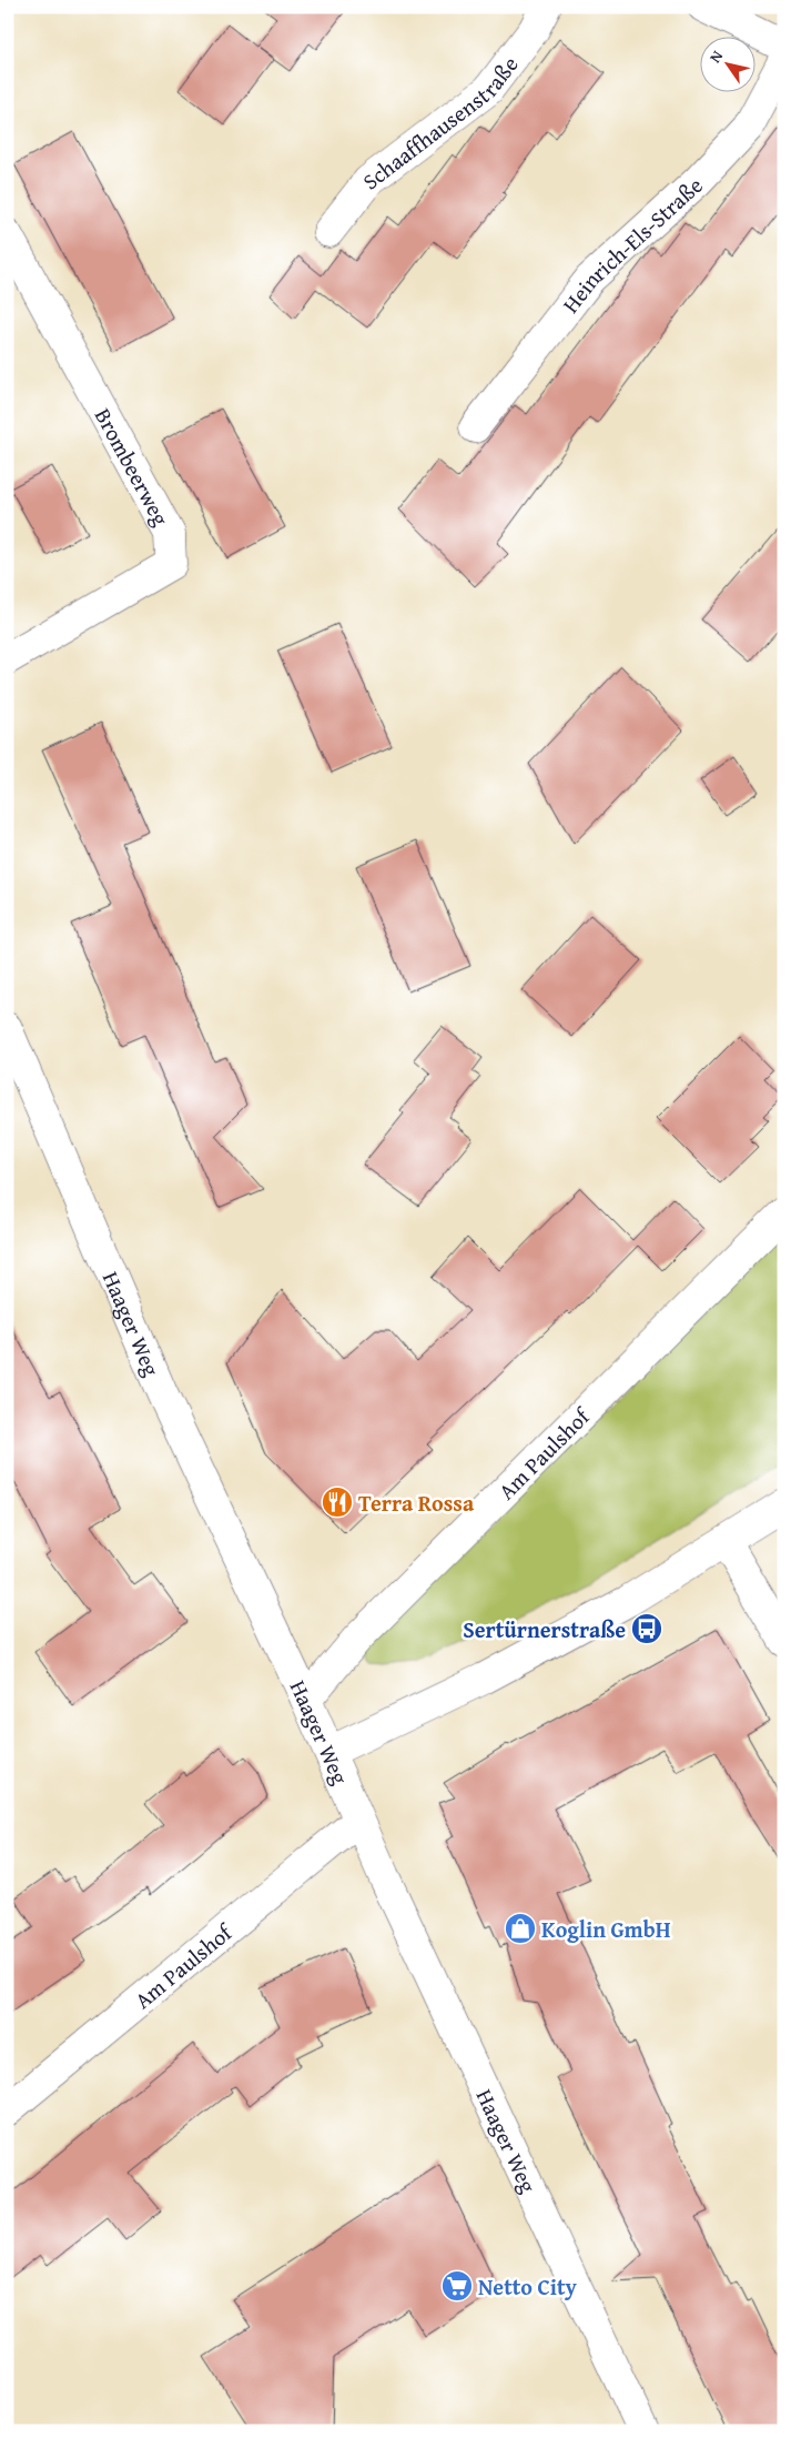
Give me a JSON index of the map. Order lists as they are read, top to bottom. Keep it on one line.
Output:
{"streets":{"street":["Schaaffhausenstraße","Heinrich-Els-Straße","Brombeerweg","Haager Weg","Am Paulshof"]},"crossings":[["Haager Weg","Am Paulshof"]],"places":{"restaurant":["Terra Rossa"],"bus stop":["Sertürnerstraße"],"shop":["Koglin GmbH"],"supermarket":["Netto City"]},"north":"top left"}
